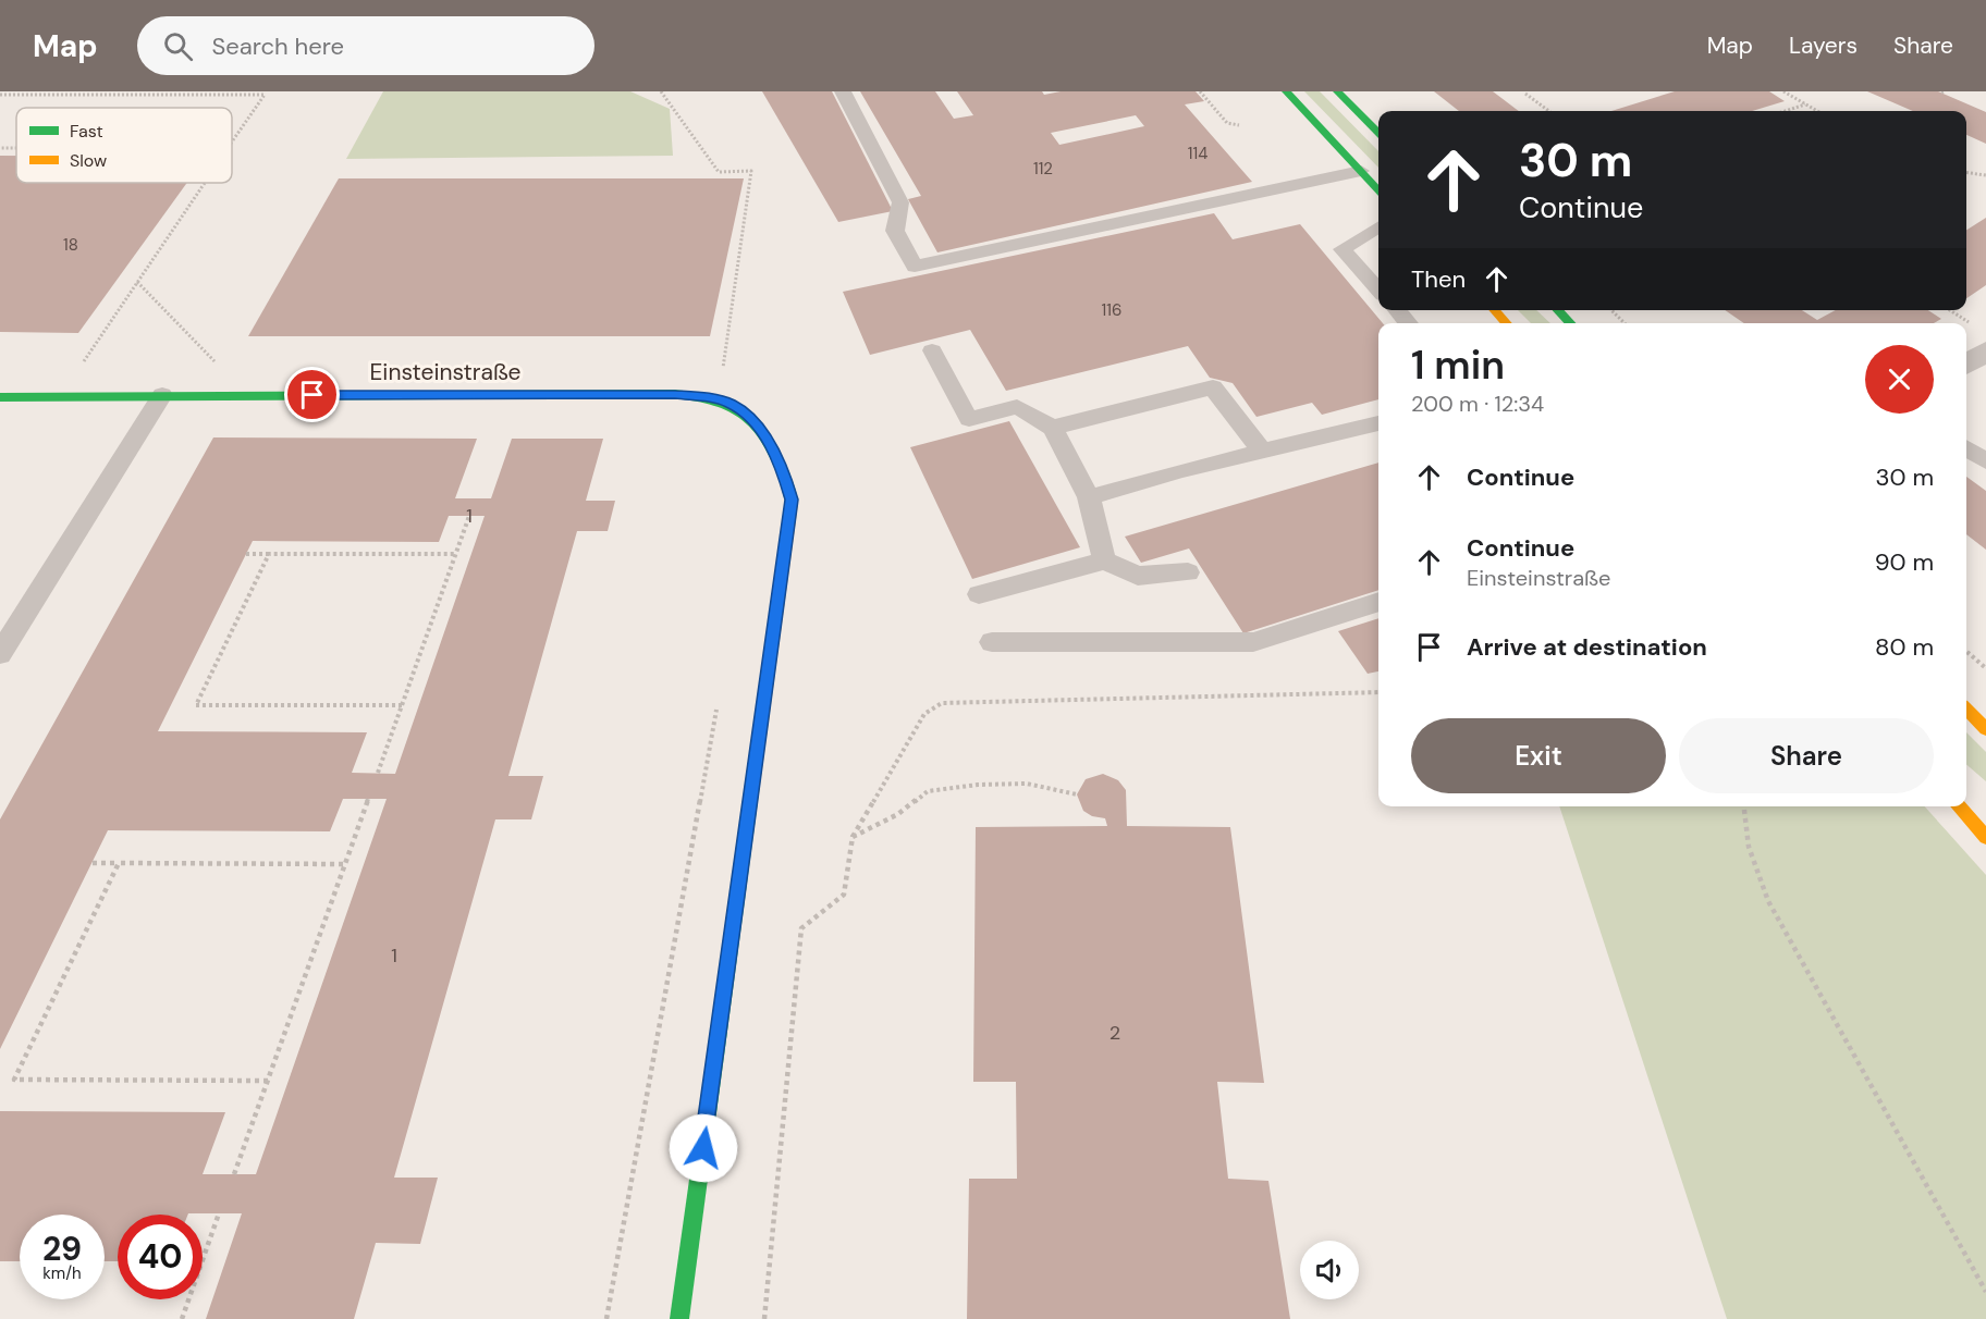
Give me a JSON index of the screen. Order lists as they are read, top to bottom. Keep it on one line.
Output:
{"streets":{"street":["Einsteinstraße"]},"house_numbers":["114","112","18","116","1","1","2"],"legend":["Fast","Slow"],"page":{"header":"Map","search":"Search here","nav":["Map","Layers","Share"],"turn":["30 m","Continue"],"then":"Then","heading":["1 min","200 m · 12:34"],"list":[{"name":"Continue","value":"30 m"},{"name":"Continue","note":"Einsteinstraße","value":"90 m"},{"name":"Arrive at destination","value":"80 m"}],"buttons":["Exit","Share"],"speed":"29 km/h","limit":"40"}}
